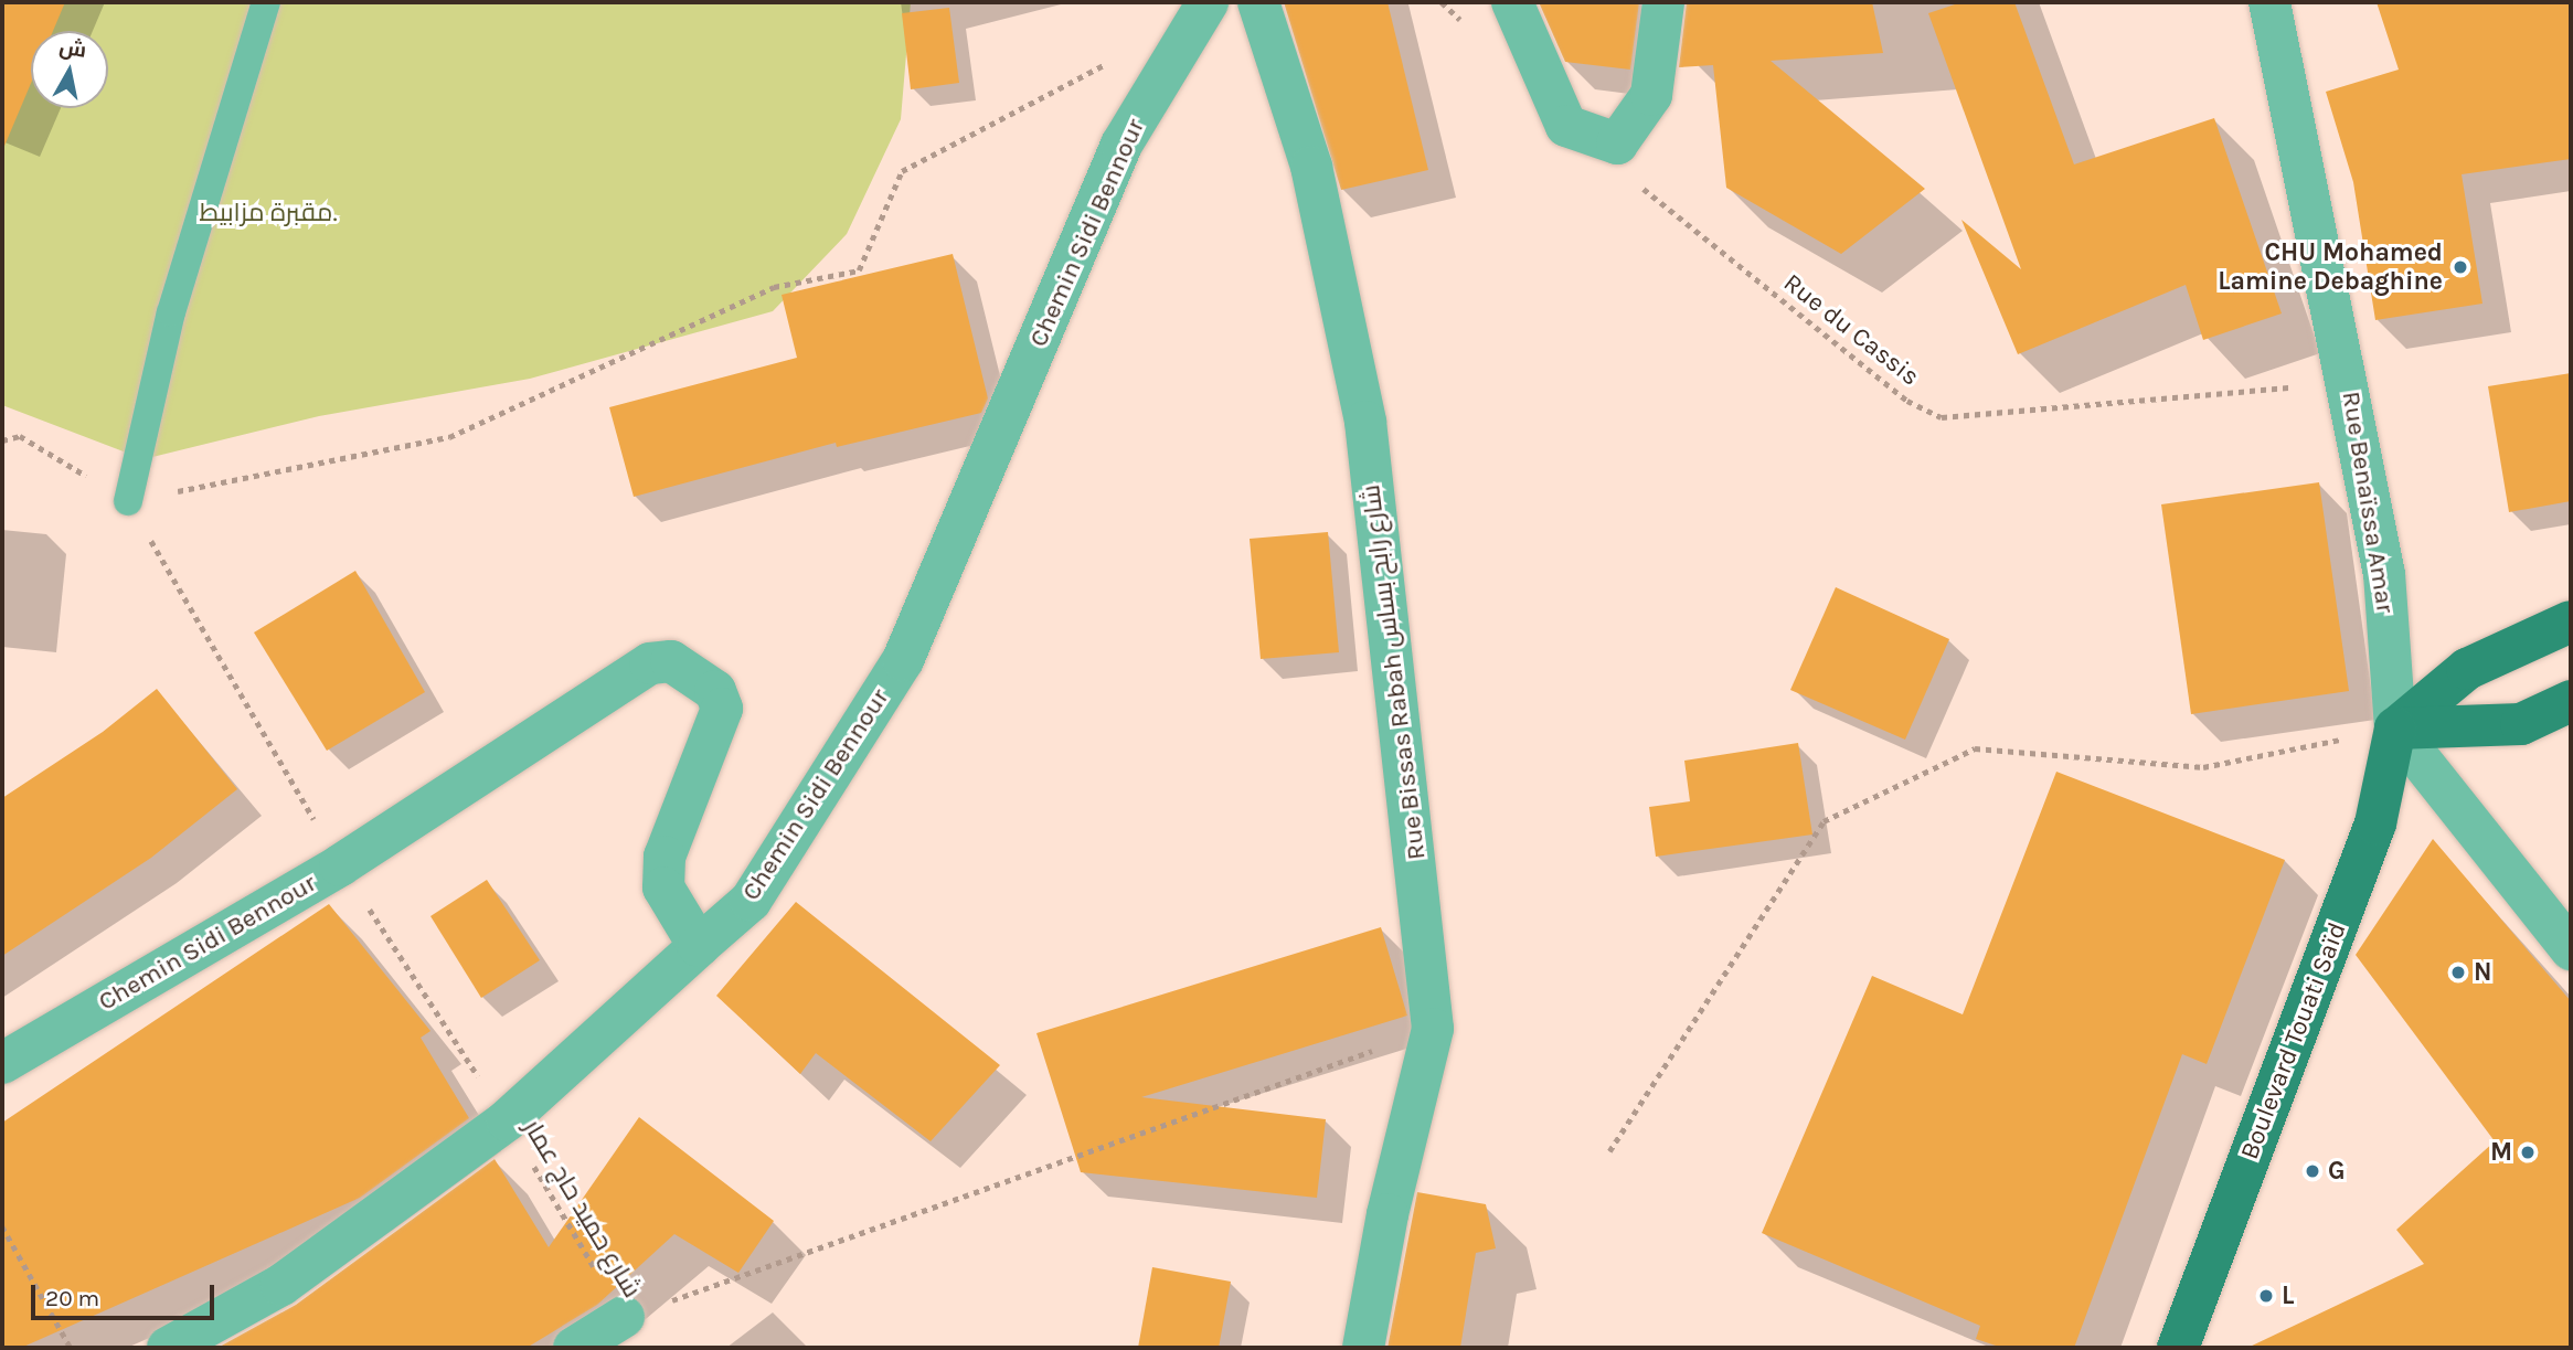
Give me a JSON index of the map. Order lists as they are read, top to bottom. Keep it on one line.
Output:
{"streets":{"main road":["Boulevard Touati Saïd"],"street":["Chemin Sidi Bennour","Rue Benaïssa Amar","Rue Bissas Rabah شارع رابح بساس"],"path":["Rue du Cassis","شارع حميد حاج عمار"]},"crossings":[["Chemin Sidi Bennour","شارع حميد حاج عمار"],["Rue du Cassis","Rue Benaïssa Amar"],["Rue Benaïssa Amar","Boulevard Touati Saïd"]],"parks":["مقبرة مزابيط."],"places":["CHU Mohamed Lamine Debaghine","N","M","G","L"],"scale_bar":"20 m","north":"top"}
